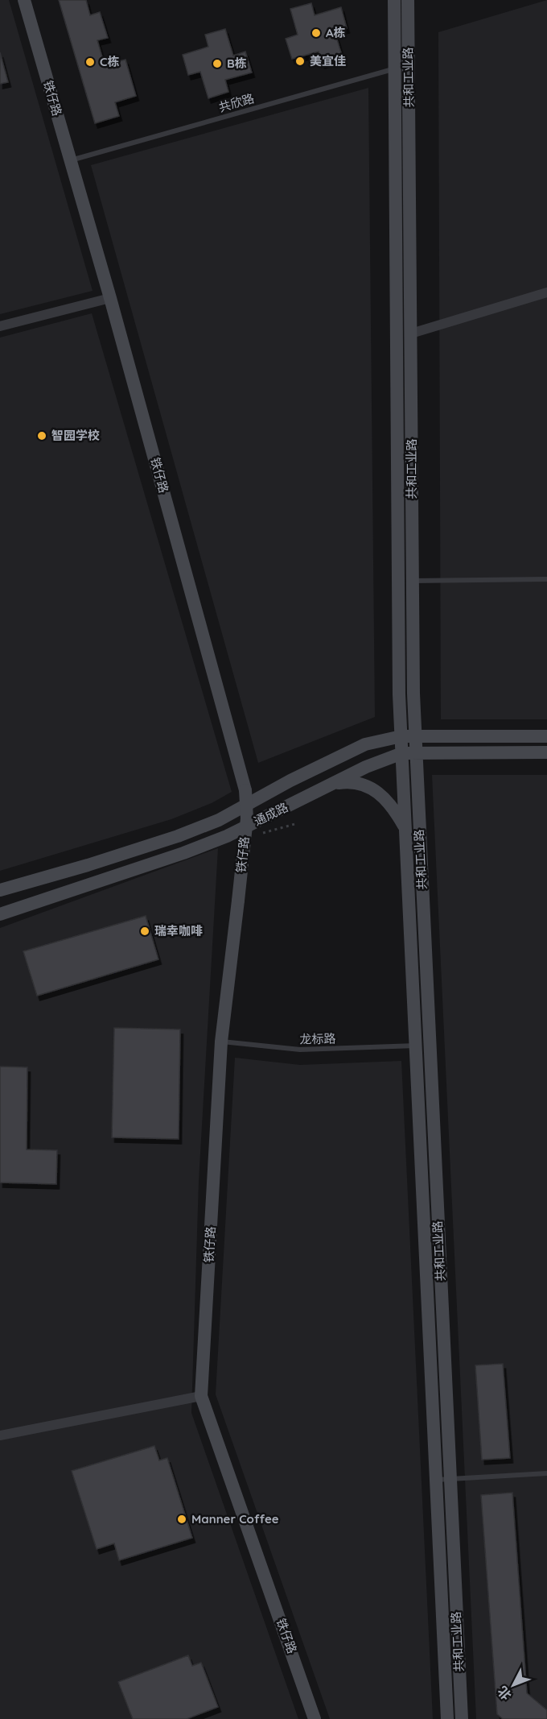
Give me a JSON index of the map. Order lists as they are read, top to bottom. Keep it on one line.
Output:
{"streets":{"street":["共和工业路","铁仔路","通成路"],"lane":["共欣路","龙标路"]},"crossings":[["共和工业路","共欣路"],["共和工业路","通成路"],["共和工业路","龙标路"],["铁仔路","共欣路"],["铁仔路","龙标路"]],"places":["A栋","美宜佳","C栋","B栋","智园学校","瑞幸咖啡","Manner Coffee"],"north":"bottom left"}
